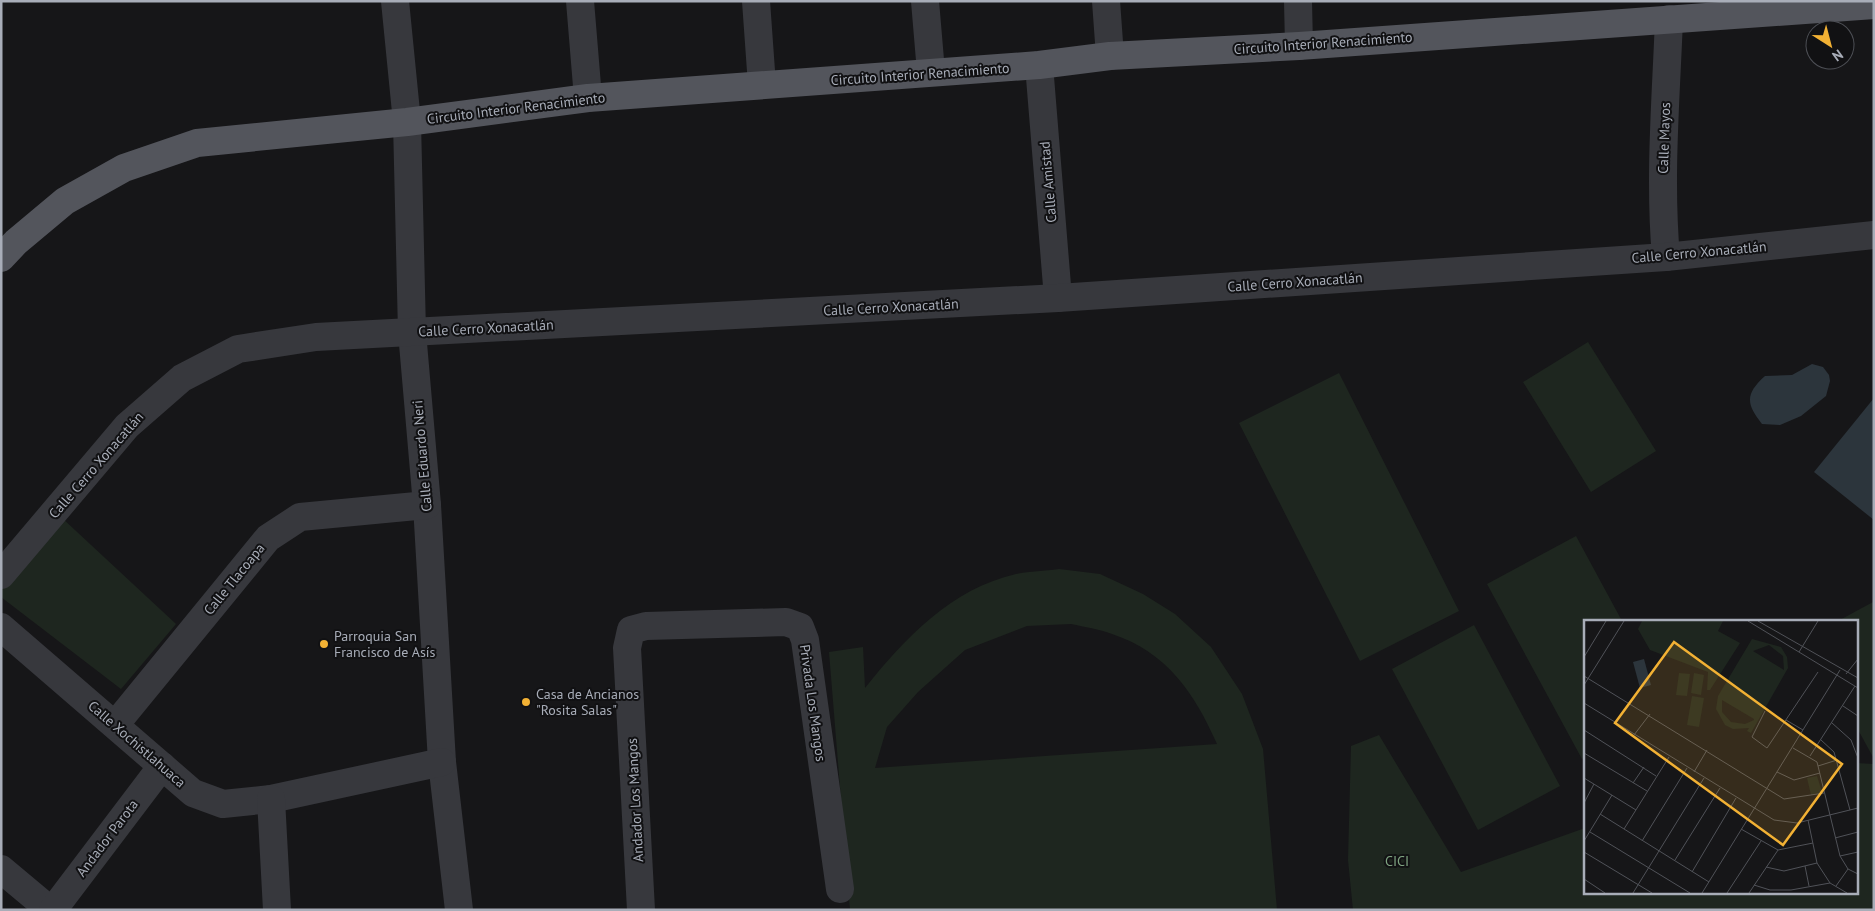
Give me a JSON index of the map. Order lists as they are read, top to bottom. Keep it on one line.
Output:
{"streets":{"main road":["Circuito Interior Renacimiento"],"street":["Calle Mayos","Calle Amistad","Calle Cerro Xonacatlán","Calle Eduardo Neri","Calle Tlacoapa","Privada Los Mangos","Calle Xochistlahuaca","Andador Los Mangos","Andador Parota"]},"crossings":[["Circuito Interior Renacimiento","Calle Mayos"],["Circuito Interior Renacimiento","Calle Amistad"],["Circuito Interior Renacimiento","Calle Eduardo Neri"],["Calle Mayos","Calle Cerro Xonacatlán"],["Calle Amistad","Calle Cerro Xonacatlán"],["Calle Cerro Xonacatlán","Calle Eduardo Neri"],["Calle Eduardo Neri","Calle Tlacoapa"],["Calle Eduardo Neri","Calle Xochistlahuaca"],["Calle Tlacoapa","Calle Xochistlahuaca"],["Privada Los Mangos","Andador Los Mangos"],["Calle Xochistlahuaca","Andador Parota"]],"parks":["CICI"],"places":["Parroquia San Francisco de Asís","Casa de Ancianos \"Rosita Salas\""],"north":"bottom right"}
